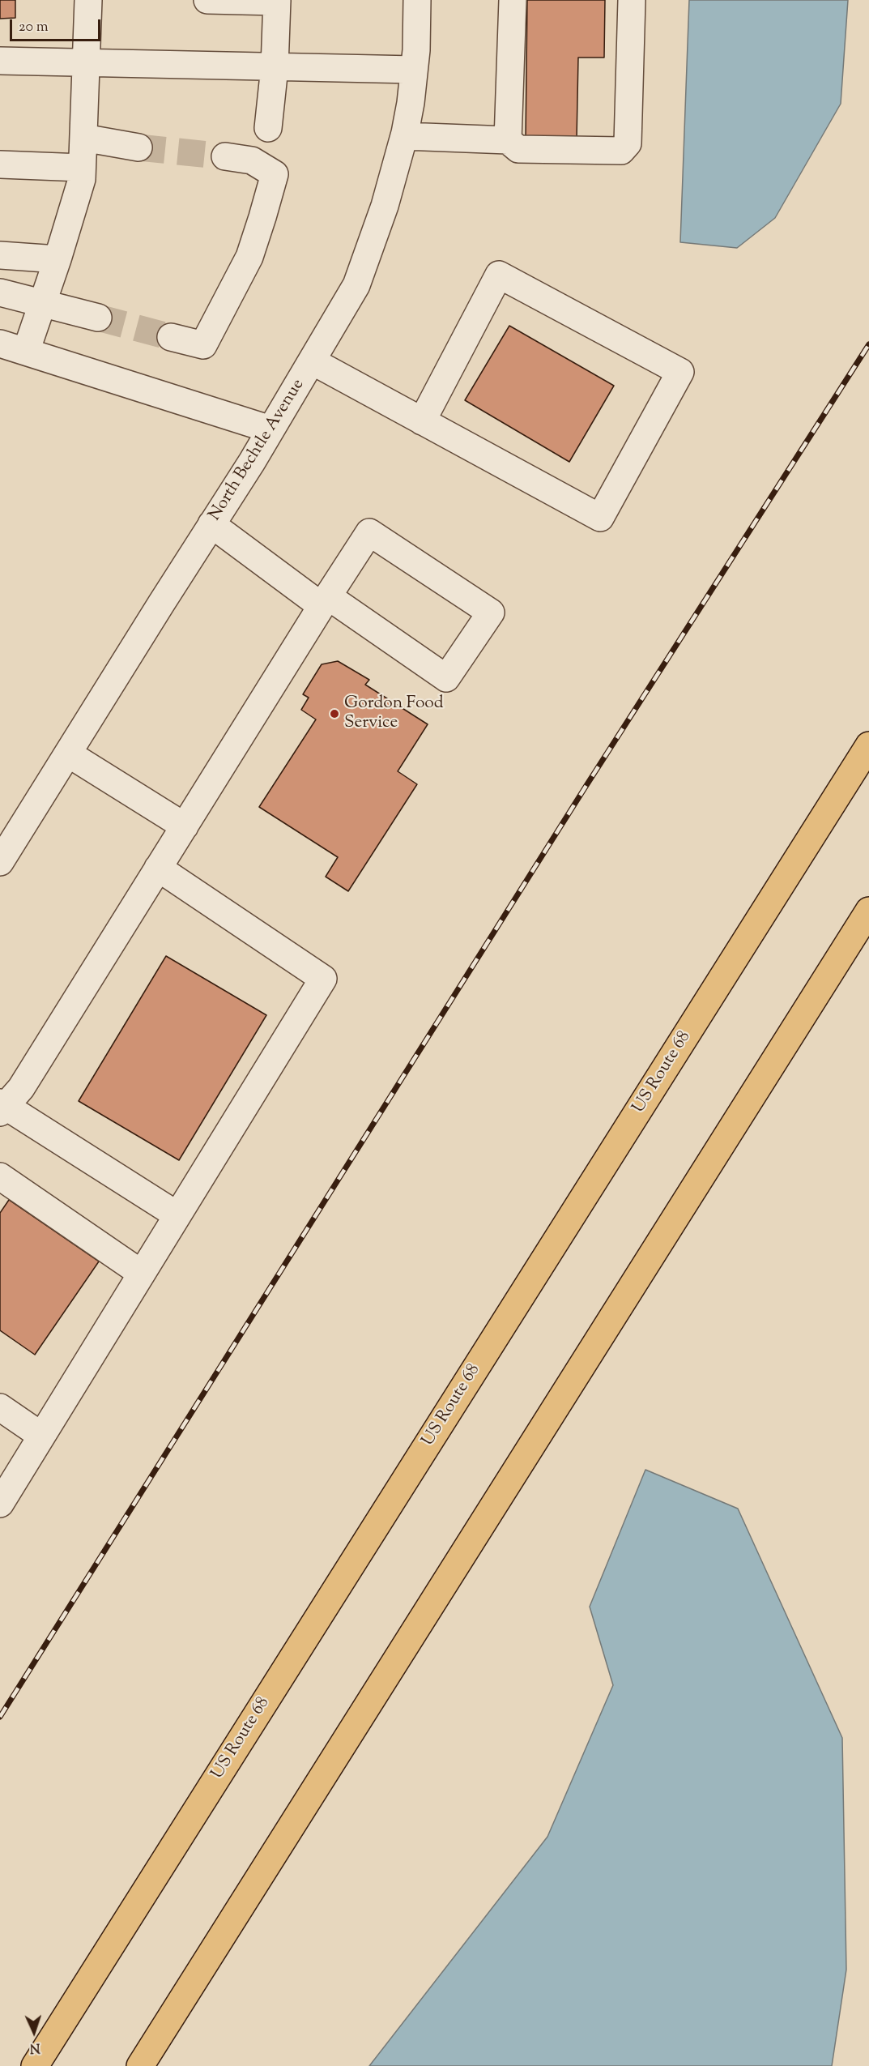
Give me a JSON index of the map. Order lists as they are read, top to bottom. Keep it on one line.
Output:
{"streets":{"highway":["US Route 68"],"street":["North Bechtle Avenue"]},"places":["Gordon Food Service"],"scale_bar":"20 m","north":"bottom"}
